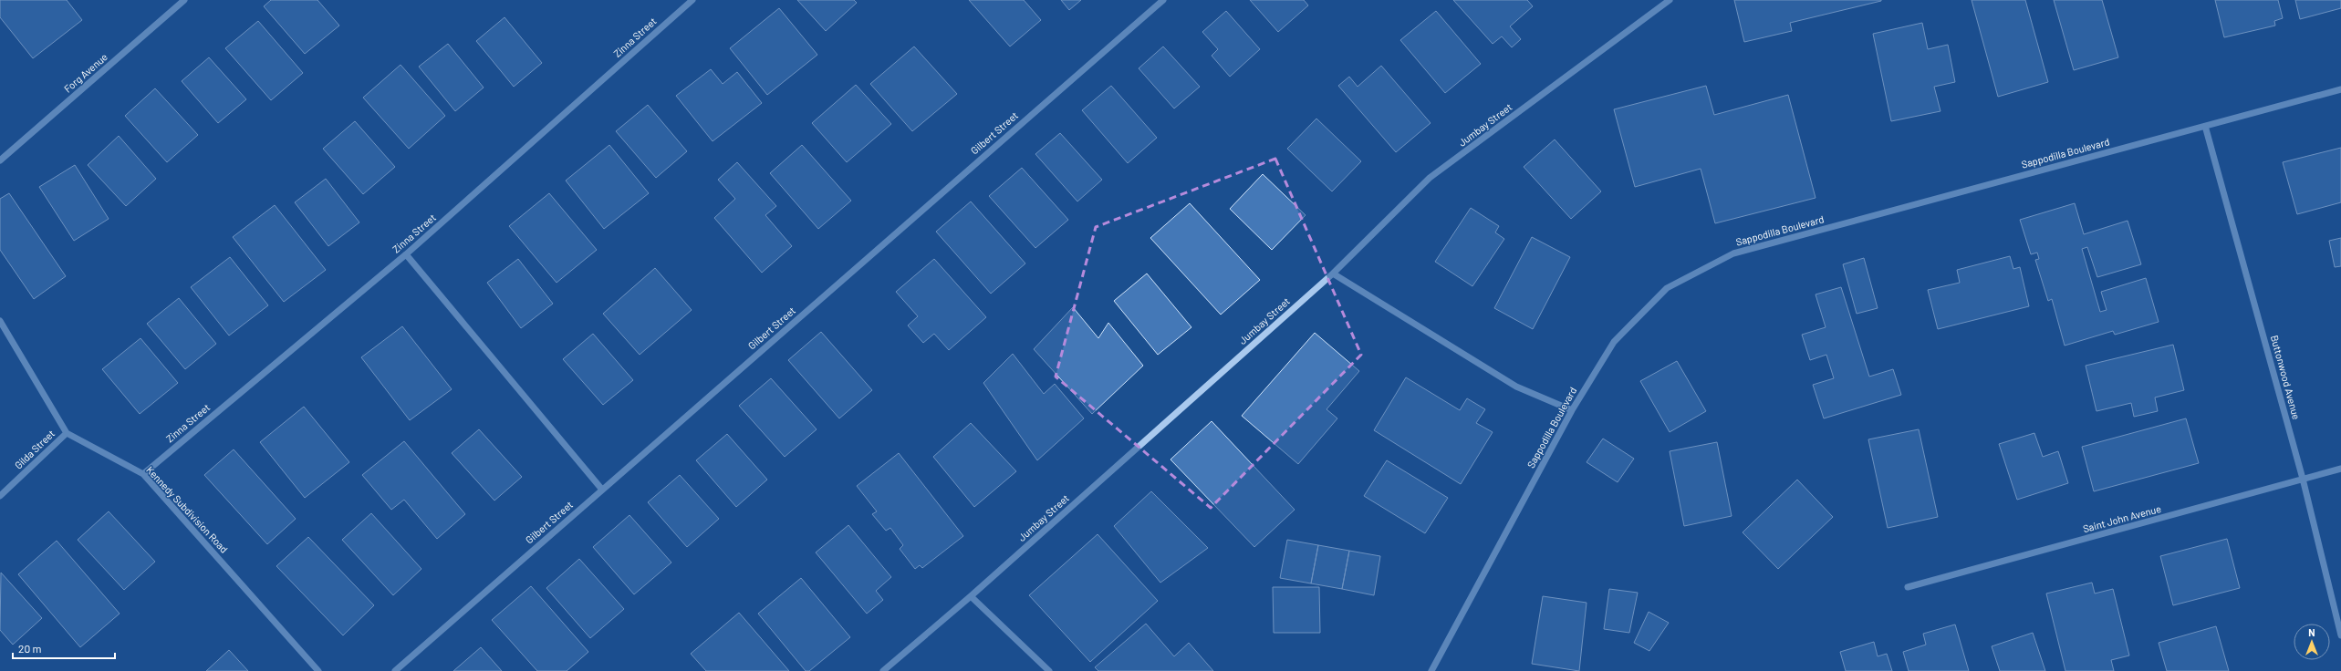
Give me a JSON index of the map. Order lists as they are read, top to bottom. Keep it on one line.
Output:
{"streets":{"street":["Zinna Street","Forg Avenue","Jumbay Street","Gilbert Street","Sappodilla Boulevard","Buttonwood Avenue","Gilda Street","Kennedy Subdivision Road","Saint John Avenue"]},"crossings":[["Zinna Street","Kennedy Subdivision Road"],["Sappodilla Boulevard","Buttonwood Avenue"],["Buttonwood Avenue","Saint John Avenue"],["Gilda Street","Kennedy Subdivision Road"]],"scale_bar":"20 m","north":"top"}
